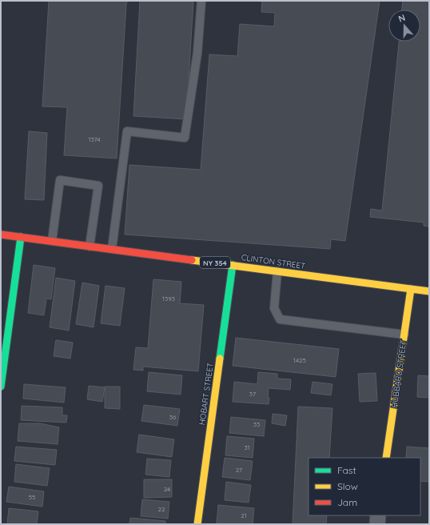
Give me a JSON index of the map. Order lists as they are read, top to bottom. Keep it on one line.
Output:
{"streets":{"street":["CLINTON STREET","NY 354","HUBBARD STREET","HOBART STREET"]},"crossings":[["CLINTON STREET","HUBBARD STREET"],["CLINTON STREET","HOBART STREET"]],"house_numbers":["1374","1393","1425","37","36","33","31","27","24","55","22","21"],"legend":["Fast","Slow","Jam"],"north":"top"}
